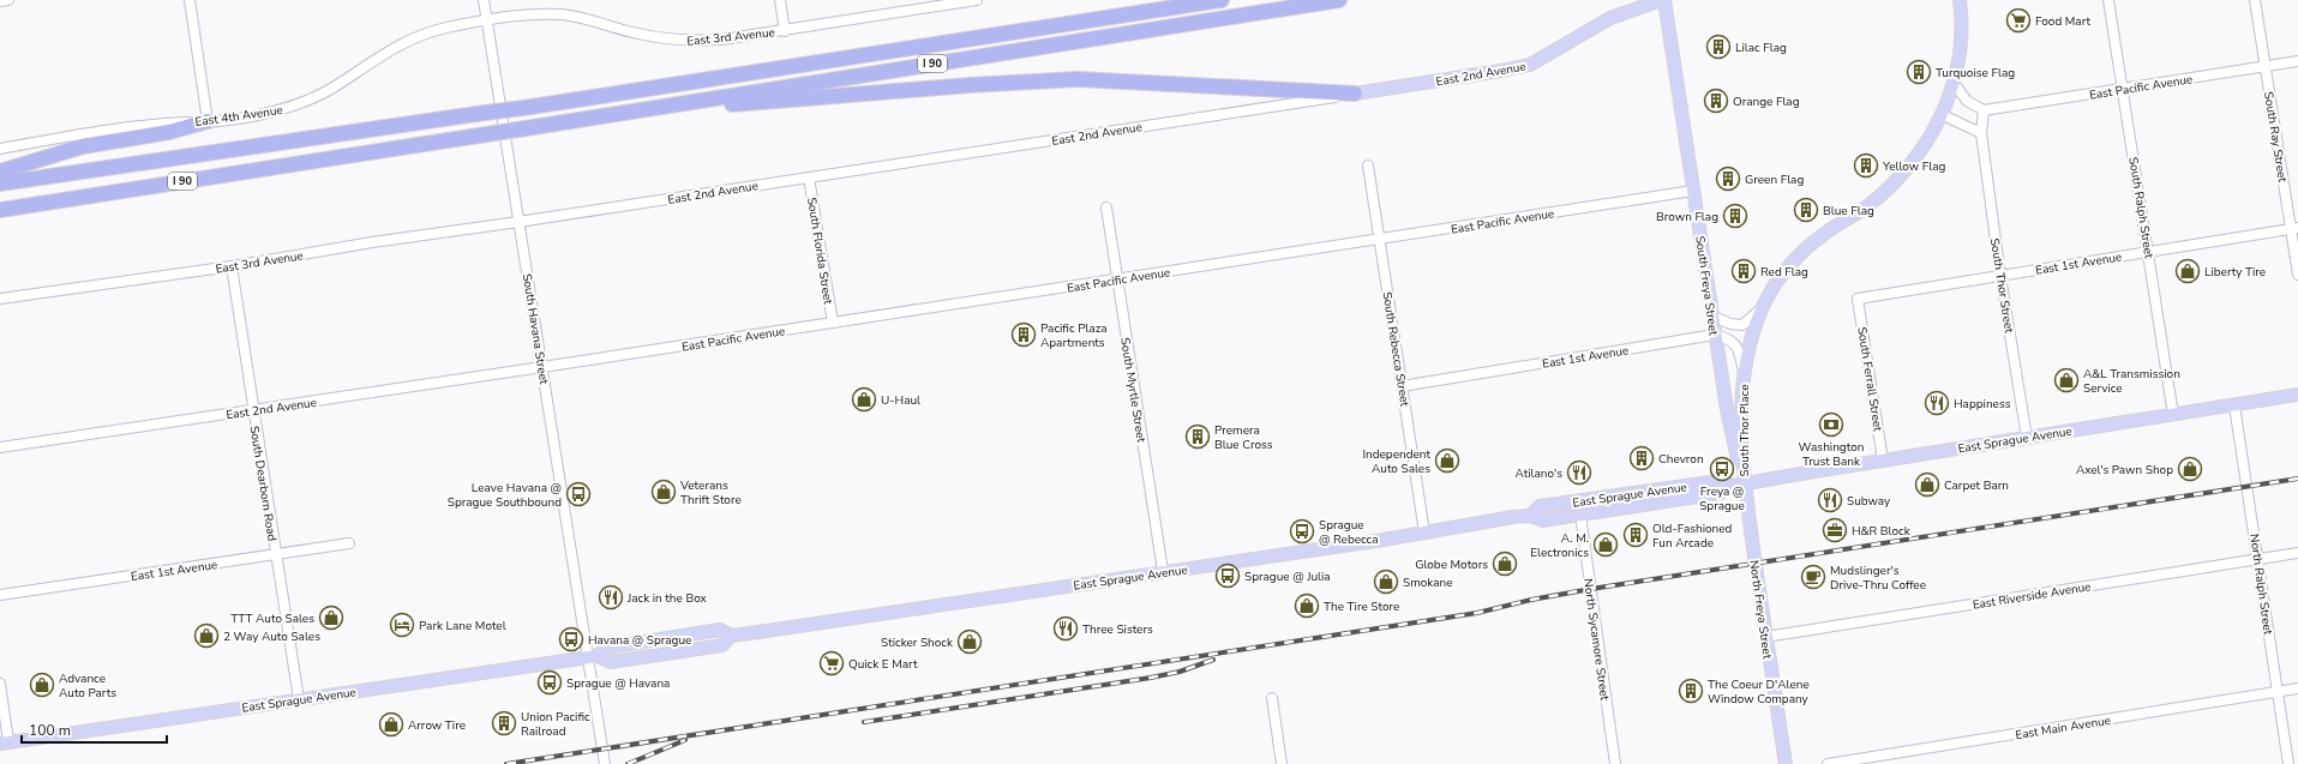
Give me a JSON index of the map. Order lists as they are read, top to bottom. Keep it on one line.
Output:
{"streets":{"highway":["I 90"],"main road":["East 2nd Avenue","South Freya Street","South Thor Place","East Sprague Avenue","North Freya Street"],"street":["East 3rd Avenue","East Pacific Avenue","East 4th Avenue","South Ray Street","South Ralph Street","South Florida Street","East 1st Avenue","South Thor Street","South Havana Street","South Rebecca Street","South Ferrall Street","South Myrtle Street","South Dearborn Road","North Ralph Street","East Riverside Avenue","North Sycamore Street","East Main Avenue"]},"crossings":[["East 3rd Avenue","East 2nd Avenue"],["East 3rd Avenue","East 4th Avenue"],["East 3rd Avenue","South Havana Street"],["East 3rd Avenue","South Dearborn Road"],["East 2nd Avenue","East Pacific Avenue"],["East 2nd Avenue","South Florida Street"],["East 2nd Avenue","South Freya Street"],["East 2nd Avenue","South Havana Street"],["East 2nd Avenue","South Dearborn Road"],["East Pacific Avenue","South Ray Street"],["East Pacific Avenue","South Ralph Street"],["East Pacific Avenue","South Florida Street"],["East Pacific Avenue","South Freya Street"],["East Pacific Avenue","South Thor Street"],["East Pacific Avenue","South Havana Street"],["East Pacific Avenue","South Rebecca Street"],["East Pacific Avenue","South Myrtle Street"],["East 4th Avenue","South Havana Street"],["South Ray Street","East 1st Avenue"],["South Ralph Street","East 1st Avenue"],["South Ralph Street","East Sprague Avenue"],["East 1st Avenue","South Freya Street"],["East 1st Avenue","South Thor Street"],["East 1st Avenue","South Rebecca Street"],["East 1st Avenue","South Ferrall Street"],["East 1st Avenue","South Dearborn Road"],["South Freya Street","South Thor Place"],["South Freya Street","East Sprague Avenue"],["South Freya Street","North Freya Street"],["South Thor Street","East Sprague Avenue"],["South Havana Street","East Sprague Avenue"],["South Rebecca Street","East Sprague Avenue"],["South Ferrall Street","East Sprague Avenue"],["South Myrtle Street","East Sprague Avenue"],["South Thor Place","East Sprague Avenue"],["South Thor Place","North Freya Street"],["East Sprague Avenue","South Dearborn Road"],["East Sprague Avenue","North Ralph Street"],["East Sprague Avenue","North Freya Street"],["East Sprague Avenue","North Sycamore Street"],["North Ralph Street","East Riverside Avenue"],["North Ralph Street","East Main Avenue"],["East Riverside Avenue","North Freya Street"]],"places":{"supermarket":["Food Mart","Quick E Mart"],"building":["Lilac Flag","Turquoise Flag","Orange Flag","Yellow Flag","Green Flag","Blue Flag","Brown Flag","Red Flag","Pacific Plaza Apartments","Premera Blue Cross","Chevron","Old-Fashioned Fun Arcade","The Coeur D'Alene Window Company","Union Pacific Railroad"],"shop":["Liberty Tire","A&L Transmission Service","U-Haul","Independent Auto Sales","Axel's Pawn Shop","Carpet Barn","Veterans Thrift Store","A. M. Electronics","Globe Motors","Smokane","The Tire Store","TTT Auto Sales","2 Way Auto Sales","Sticker Shock","Advance Auto Parts","Arrow Tire"],"restaurant":["Happiness","Atilano's","Subway","Jack in the Box","Three Sisters"],"bank":["Washington Trust Bank"],"bus stop":["Freya @ Sprague","Leave Havana @ Sprague Southbound","Sprague @ Rebecca","Sprague @ Julia","Havana @ Sprague","Sprague @ Havana"],"office":["H&R Block"],"cafe":["Mudslinger's Drive-Thru Coffee"],"hotel":["Park Lane Motel"]},"scale_bar":"100 m"}
